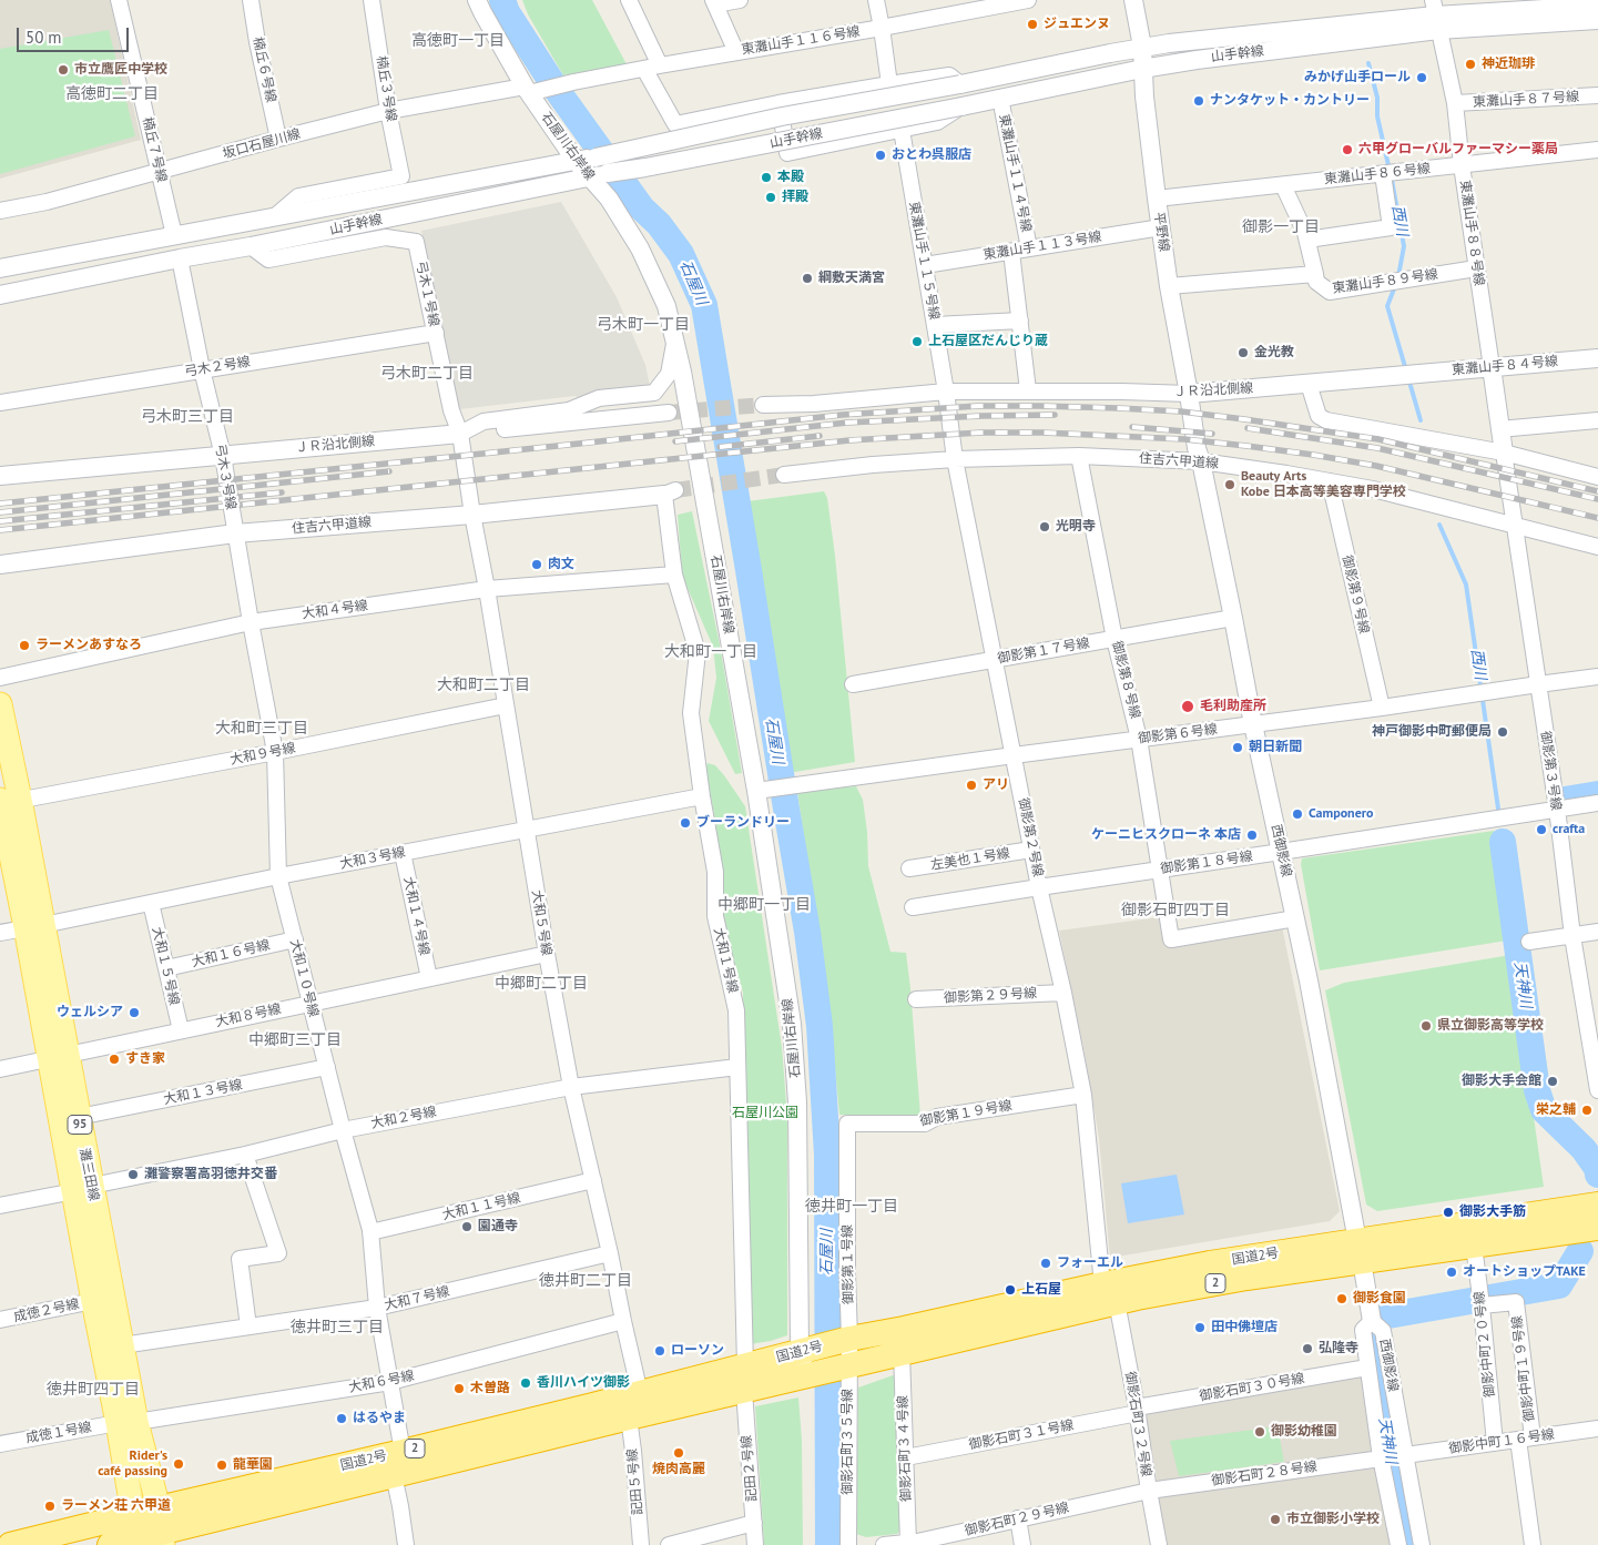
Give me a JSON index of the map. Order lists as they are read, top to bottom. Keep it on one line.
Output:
{"streets":{"highway":["国道2号","2"],"main road":["95","灘三田線"],"street":["東灘山手１１６号線","山手幹線","楠丘６号線","楠丘３号線","東灘山手８７号線","坂口石屋川線","石屋川右岸線","楠丘７号線","東灘山手１１４号線","東灘山手８６号線","平野線","東灘山手８８号線","東灘山手１１３号線","東灘山手１１５号線","東灘山手８９号線","弓木１号線","東灘山手８４号線","弓木２号線","ＪＲ沿北側線","住吉六甲道線","弓木３号線","御影第９号線","大和４号線","御影第１７号線","御影第８号線","御影第６号線","大和９号線","御影第３号線","御影第２号線","西御影線","大和３号線","左美也１号線","御影第１８号線","大和１４号線","大和５号線","大和１６号線","大和１号線","大和１５号線","大和１０号線","御影第２９号線","大和８号線","大和１３号線","御影第１９号線","大和２号線","大和１１号線","御影第１号線","大和７号線","成徳２号線","御影中町２０号線","御影中町１９号線","大和６号線","御影石町３０号線","御影石町３２号線","成徳１号線","御影石町３１号線","御影石町３５号線","御影中町１６号線","御影石町３４号線","記田２号線","御影石町２８号線","記田５号線","御影石町２９号線"]},"crossings":[["東灘山手１１６号線","坂口石屋川線"],["東灘山手１１６号線","石屋川右岸線"],["山手幹線","楠丘３号線"],["山手幹線","石屋川右岸線"],["山手幹線","楠丘７号線"],["山手幹線","東灘山手１１４号線"],["山手幹線","平野線"],["山手幹線","東灘山手８８号線"],["山手幹線","弓木１号線"],["山手幹線","弓木３号線"],["楠丘６号線","坂口石屋川線"],["楠丘３号線","坂口石屋川線"],["東灘山手８７号線","東灘山手８８号線"],["坂口石屋川線","石屋川右岸線"],["坂口石屋川線","楠丘７号線"],["石屋川右岸線","御影第６号線"],["石屋川右岸線","国道2号"],["石屋川右岸線","御影第１号線"],["石屋川右岸線","御影石町３５号線"],["東灘山手１１４号線","東灘山手１１３号線"],["東灘山手８６号線","平野線"],["東灘山手８６号線","東灘山手８８号線"],["平野線","東灘山手１１３号線"],["平野線","東灘山手８９号線"],["平野線","ＪＲ沿北側線"],["平野線","住吉六甲道線"],["平野線","西御影線"],["東灘山手８８号線","東灘山手８９号線"],["東灘山手８８号線","東灘山手８４号線"],["東灘山手８８号線","御影第３号線"],["東灘山手１１３号線","東灘山手１１５号線"],["東灘山手１１５号線","ＪＲ沿北側線"],["東灘山手１１５号線","御影第２号線"],["弓木１号線","弓木２号線"],["弓木１号線","ＪＲ沿北側線"],["弓木１号線","住吉六甲道線"],["弓木１号線","大和５号線"],["東灘山手８４号線","ＪＲ沿北側線"],["弓木２号線","弓木３号線"],["ＪＲ沿北側線","弓木３号線"],["ＪＲ沿北側線","御影第２号線"],["住吉六甲道線","弓木３号線"],["住吉六甲道線","御影第９号線"],["住吉六甲道線","御影第８号線"],["住吉六甲道線","御影第３号線"],["住吉六甲道線","御影第２号線"],["住吉六甲道線","西御影線"],["住吉六甲道線","大和５号線"],["住吉六甲道線","大和１号線"],["住吉六甲道線","大和１０号線"],["弓木３号線","大和１０号線"],["御影第９号線","御影第６号線"],["大和４号線","大和５号線"],["大和４号線","大和１号線"],["大和４号線","大和１０号線"],["御影第１７号線","御影第８号線"],["御影第１７号線","御影第２号線"],["御影第１７号線","西御影線"],["御影第８号線","御影第６号線"],["御影第８号線","西御影線"],["御影第８号線","御影第１８号線"],["御影第６号線","御影第３号線"],["御影第６号線","御影第２号線"],["御影第６号線","西御影線"],["大和９号線","大和５号線"],["大和９号線","大和１０号線"],["大和９号線","灘三田線"],["御影第３号線","御影第１８号線"],["御影第２号線","左美也１号線"],["御影第２号線","御影第１８号線"],["御影第２号線","御影第２９号線"],["御影第２号線","御影第１９号線"],["御影第２号線","国道2号"],["御影第２号線","御影石町３２号線"],["西御影線","御影第１８号線"],["西御影線","国道2号"],["西御影線","御影石町３０号線"],["西御影線","御影中町１６号線"],["西御影線","御影石町２８号線"],["大和３号線","大和１４号線"],["大和３号線","大和５号線"],["大和３号線","大和１号線"],["大和３号線","大和１５号線"],["大和３号線","大和１０号線"],["大和３号線","灘三田線"],["大和１４号線","大和８号線"],["大和５号線","大和８号線"],["大和５号線","大和２号線"],["大和５号線","大和１１号線"],["大和５号線","国道2号"],["大和５号線","大和７号線"],["大和５号線","大和６号線"],["大和１６号線","大和１５号線"],["大和１６号線","大和１０号線"],["大和１号線","大和２号線"],["大和１号線","国道2号"],["大和１５号線","大和８号線"],["大和１０号線","大和８号線"],["大和１０号線","大和１３号線"],["大和１０号線","大和２号線"],["大和１０号線","大和１１号線"],["大和１０号線","国道2号"],["大和１０号線","大和７号線"],["大和１０号線","大和６号線"],["大和８号線","灘三田線"],["大和１３号線","灘三田線"],["御影第１９号線","御影第１号線"],["大和２号線","灘三田線"],["灘三田線","国道2号"],["灘三田線","大和７号線"],["灘三田線","成徳２号線"],["灘三田線","大和６号線"],["灘三田線","成徳１号線"],["国道2号","御影第１号線"],["国道2号","御影中町２０号線"],["国道2号","御影石町３２号線"],["国道2号","御影石町３５号線"],["国道2号","御影石町３４号線"],["国道2号","記田２号線"],["国道2号","記田５号線"],["御影第１号線","御影石町３５号線"],["御影中町２０号線","御影中町１９号線"],["御影中町２０号線","御影中町１６号線"],["御影中町１９号線","御影中町１６号線"],["大和６号線","成徳１号線"],["御影石町３０号線","御影石町３２号線"],["御影石町３０号線","御影石町３１号線"],["御影石町３２号線","御影石町３１号線"],["御影石町３２号線","御影石町２８号線"],["御影石町３２号線","御影石町２９号線"],["御影石町３１号線","御影石町３４号線"],["御影中町１６号線","御影石町２８号線"],["御影石町３４号線","御影石町２９号線"],["御影石町２８号線","御影石町２９号線"]],"districts":["高徳町一丁目","高徳町二丁目","御影一丁目","弓木町一丁目","弓木町二丁目","弓木町三丁目","大和町一丁目","大和町二丁目","大和町三丁目","中郷町一丁目","御影石町四丁目","中郷町二丁目","中郷町三丁目","徳井町一丁目","徳井町二丁目","徳井町三丁目","徳井町四丁目"],"water":["西川","石屋川","天神川"],"parks":["石屋川公園"],"places":["ジュエンヌ","神近珈琲","市立鷹匠中学校","みかげ山手ロール","ナンタケット・カントリー","六甲グローバルファーマシー薬局","おとわ呉服店","本殿","拝殿","綱敷天満宮","上石屋区だんじり蔵","金光教","Beauty Arts Kobe 日本高等美容専門学校","光明寺","肉文","ラーメンあすなろ","毛利助産所","神戸御影中町郵便局","朝日新聞","アリ","Camponero","ブーランドリー","crafta","ケーニヒスクローネ 本店","ウェルシア","県立御影高等学校","すき家","御影大手会館","栄之輔","灘警察署高羽徳井交番","御影大手筋","園通寺","フォーエル","オートショップTAKE","上石屋","御影食園","田中佛壇店","弘隆寺","ローソン","香川ハイツ御影","木曽路","はるやま","御影幼稚園","焼肉高麗","Rider's café passing","龍華園","ラーメン荘 六甲道","市立御影小学校"],"scale_bar":"50 m"}
